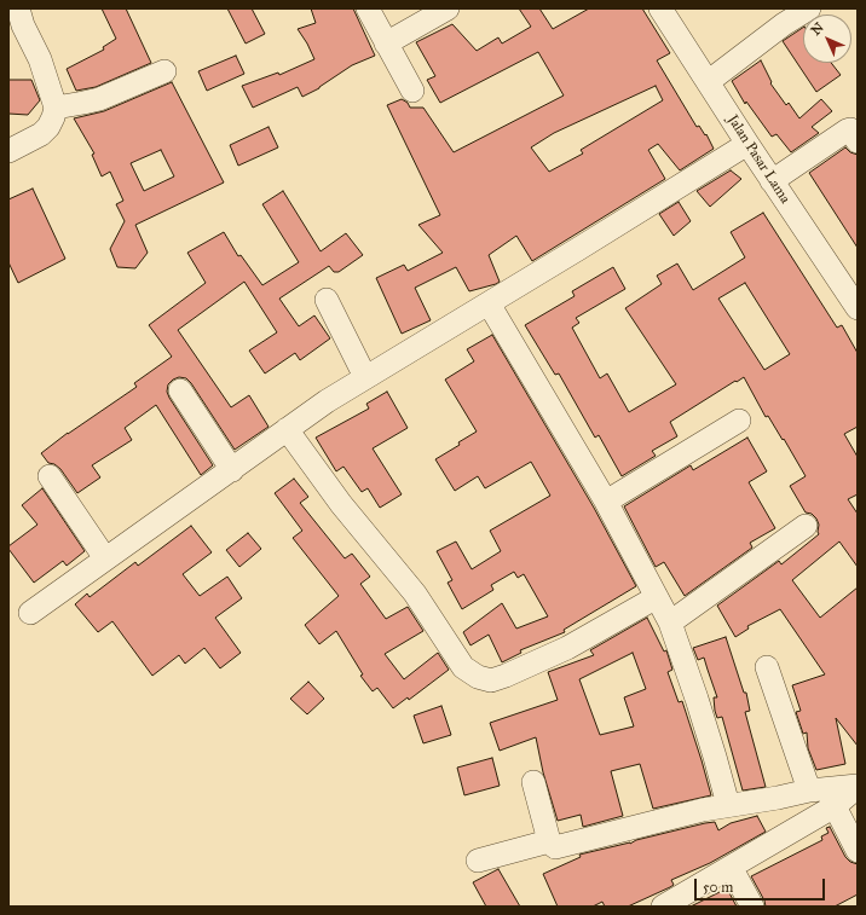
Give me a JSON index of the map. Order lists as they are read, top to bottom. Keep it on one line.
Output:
{"streets":{"street":["Jalan Pasar Lama"]},"scale_bar":"50 m","north":"top left"}
